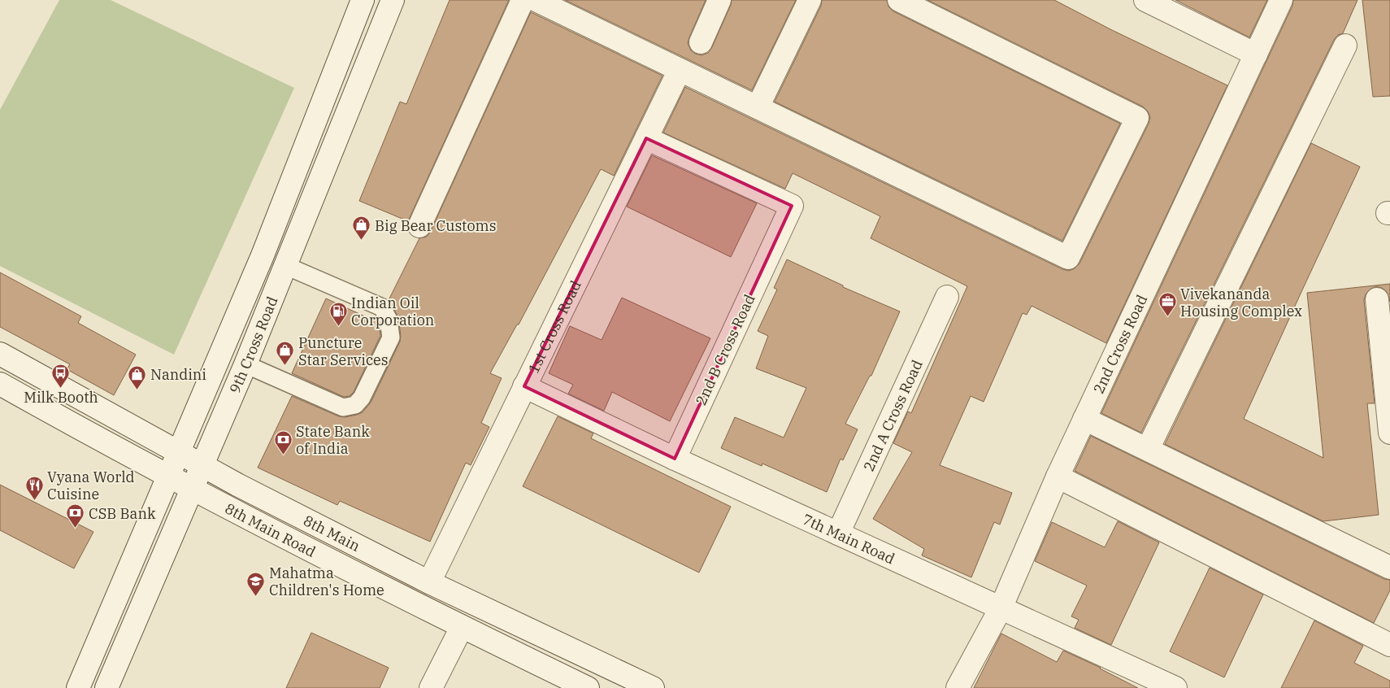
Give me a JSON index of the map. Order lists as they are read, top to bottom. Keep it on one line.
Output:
{"streets":{"street":["1st Cross Road","2nd Cross Road","9th Cross Road","2nd B Cross Road","2nd A Cross Road","8th Main Road","8th Main","7th Main Road"]},"crossings":[["1st Cross Road","2nd B Cross Road"],["1st Cross Road","8th Main"],["1st Cross Road","7th Main Road"],["2nd Cross Road","7th Main Road"],["9th Cross Road","8th Main Road"],["9th Cross Road","8th Main"],["2nd B Cross Road","7th Main Road"],["2nd A Cross Road","7th Main Road"]],"places":{"shop":["Big Bear Customs","Puncture Star Services","Nandini"],"office":["Vivekananda Housing Complex"],"fuel station":["Indian Oil Corporation"],"bus stop":["Milk Booth"],"bank":["State Bank of India","CSB Bank"],"restaurant":["Vyana World Cuisine"],"school or university":["Mahatma Children's Home"]}}
